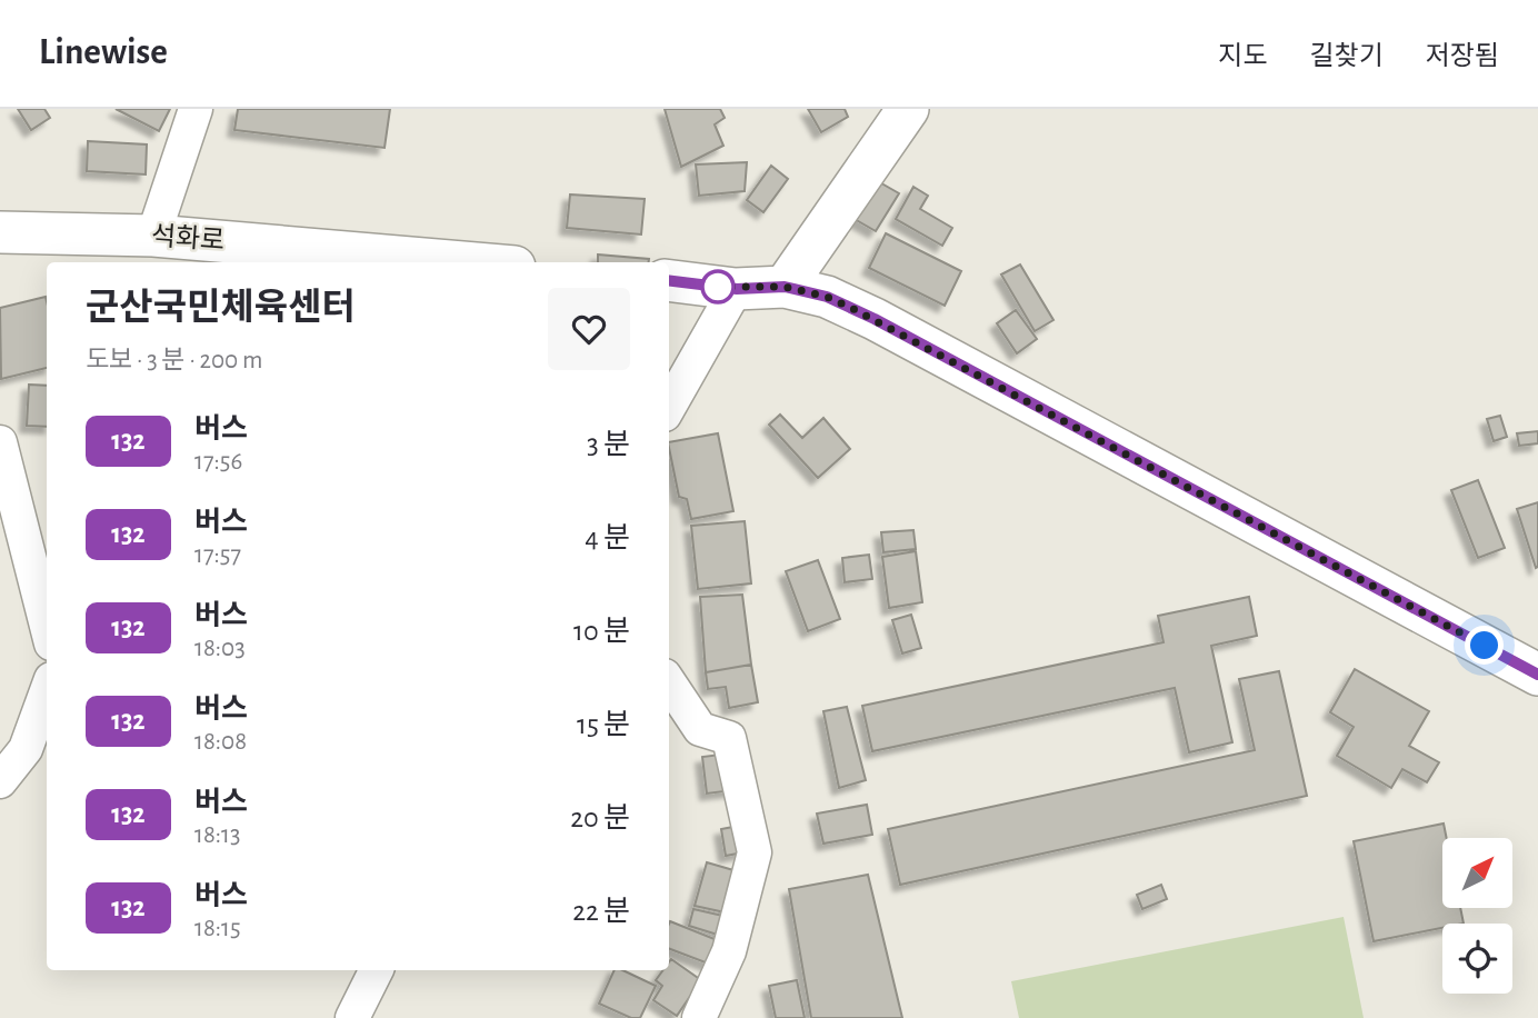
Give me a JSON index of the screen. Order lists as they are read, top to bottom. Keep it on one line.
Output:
{"streets":{"street":["석화로"]},"lines":["bus line 132"],"north":"top right","page":{"header":"Linewise","nav":["지도","길찾기","저장됨"],"heading":["군산국민체육센터","도보 · 3 분 · 200 m"],"list":[{"mark":"132","name":"버스","note":"17:56","value":"3 분"},{"mark":"132","name":"버스","note":"17:57","value":"4 분"},{"mark":"132","name":"버스","note":"18:03","value":"10 분"},{"mark":"132","name":"버스","note":"18:08","value":"15 분"},{"mark":"132","name":"버스","note":"18:13","value":"20 분"},{"mark":"132","name":"버스","note":"18:15","value":"22 분"}]}}
